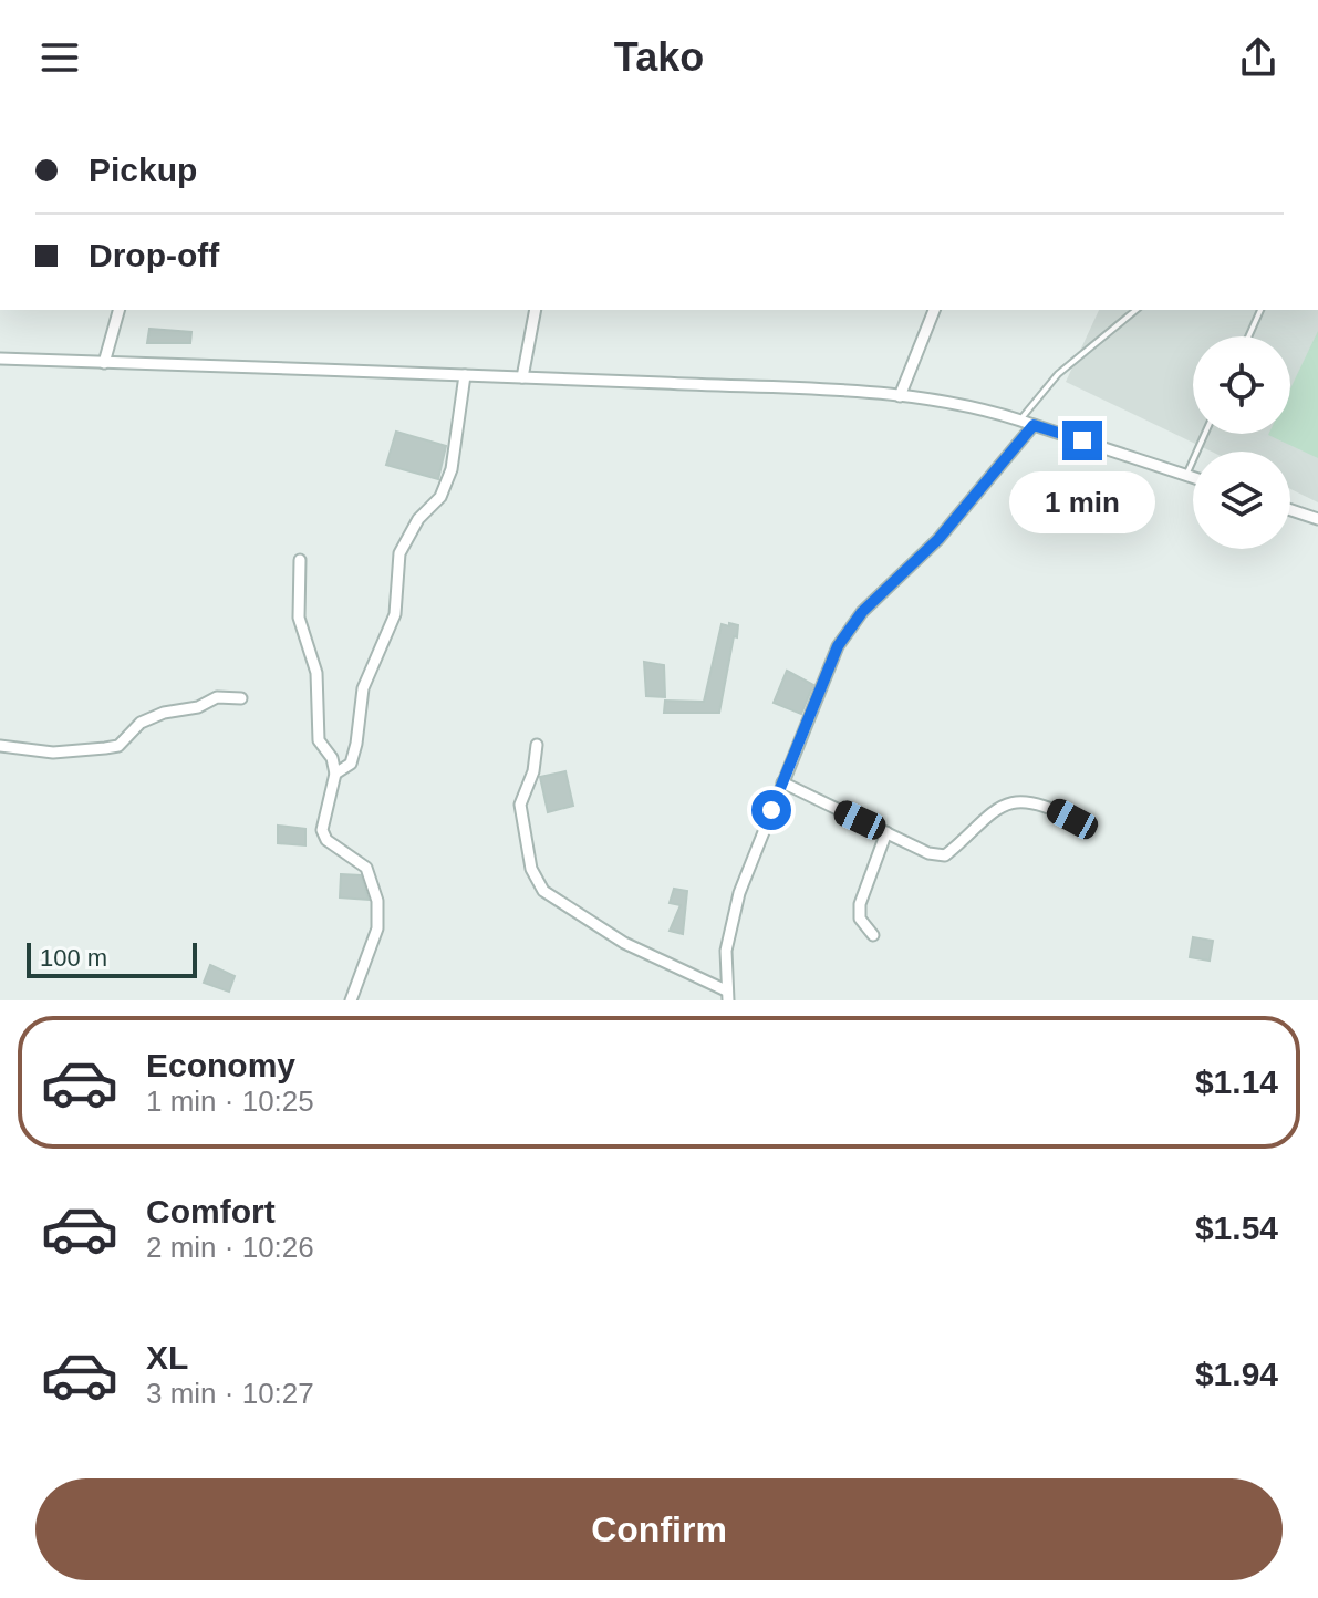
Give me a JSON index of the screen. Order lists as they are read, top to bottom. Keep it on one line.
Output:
{"scale_bar":"100 m","page":{"header":"Tako","banner":["Pickup","Drop-off"],"bubble":"1 min","scale":"100 m","list":[{"name":"Economy","note":"1 min · 10:25","value":"$1.14"},{"name":"Comfort","note":"2 min · 10:26","value":"$1.54"},{"name":"XL","note":"3 min · 10:27","value":"$1.94"}],"buttons":"Confirm"}}
